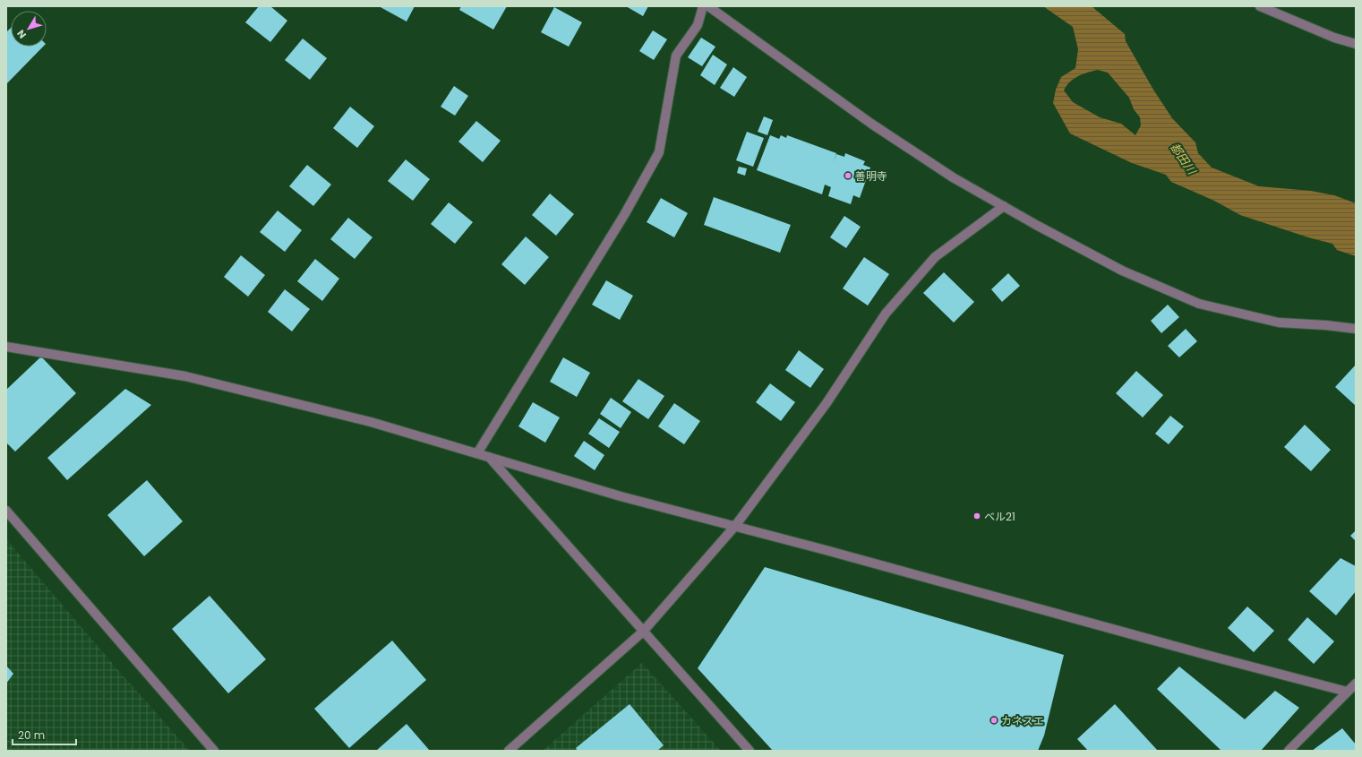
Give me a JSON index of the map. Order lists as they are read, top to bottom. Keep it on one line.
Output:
{"water":["都田川"],"places":["善明寺","ベル21","カネスエ"],"scale_bar":"20 m","north":"bottom left"}
